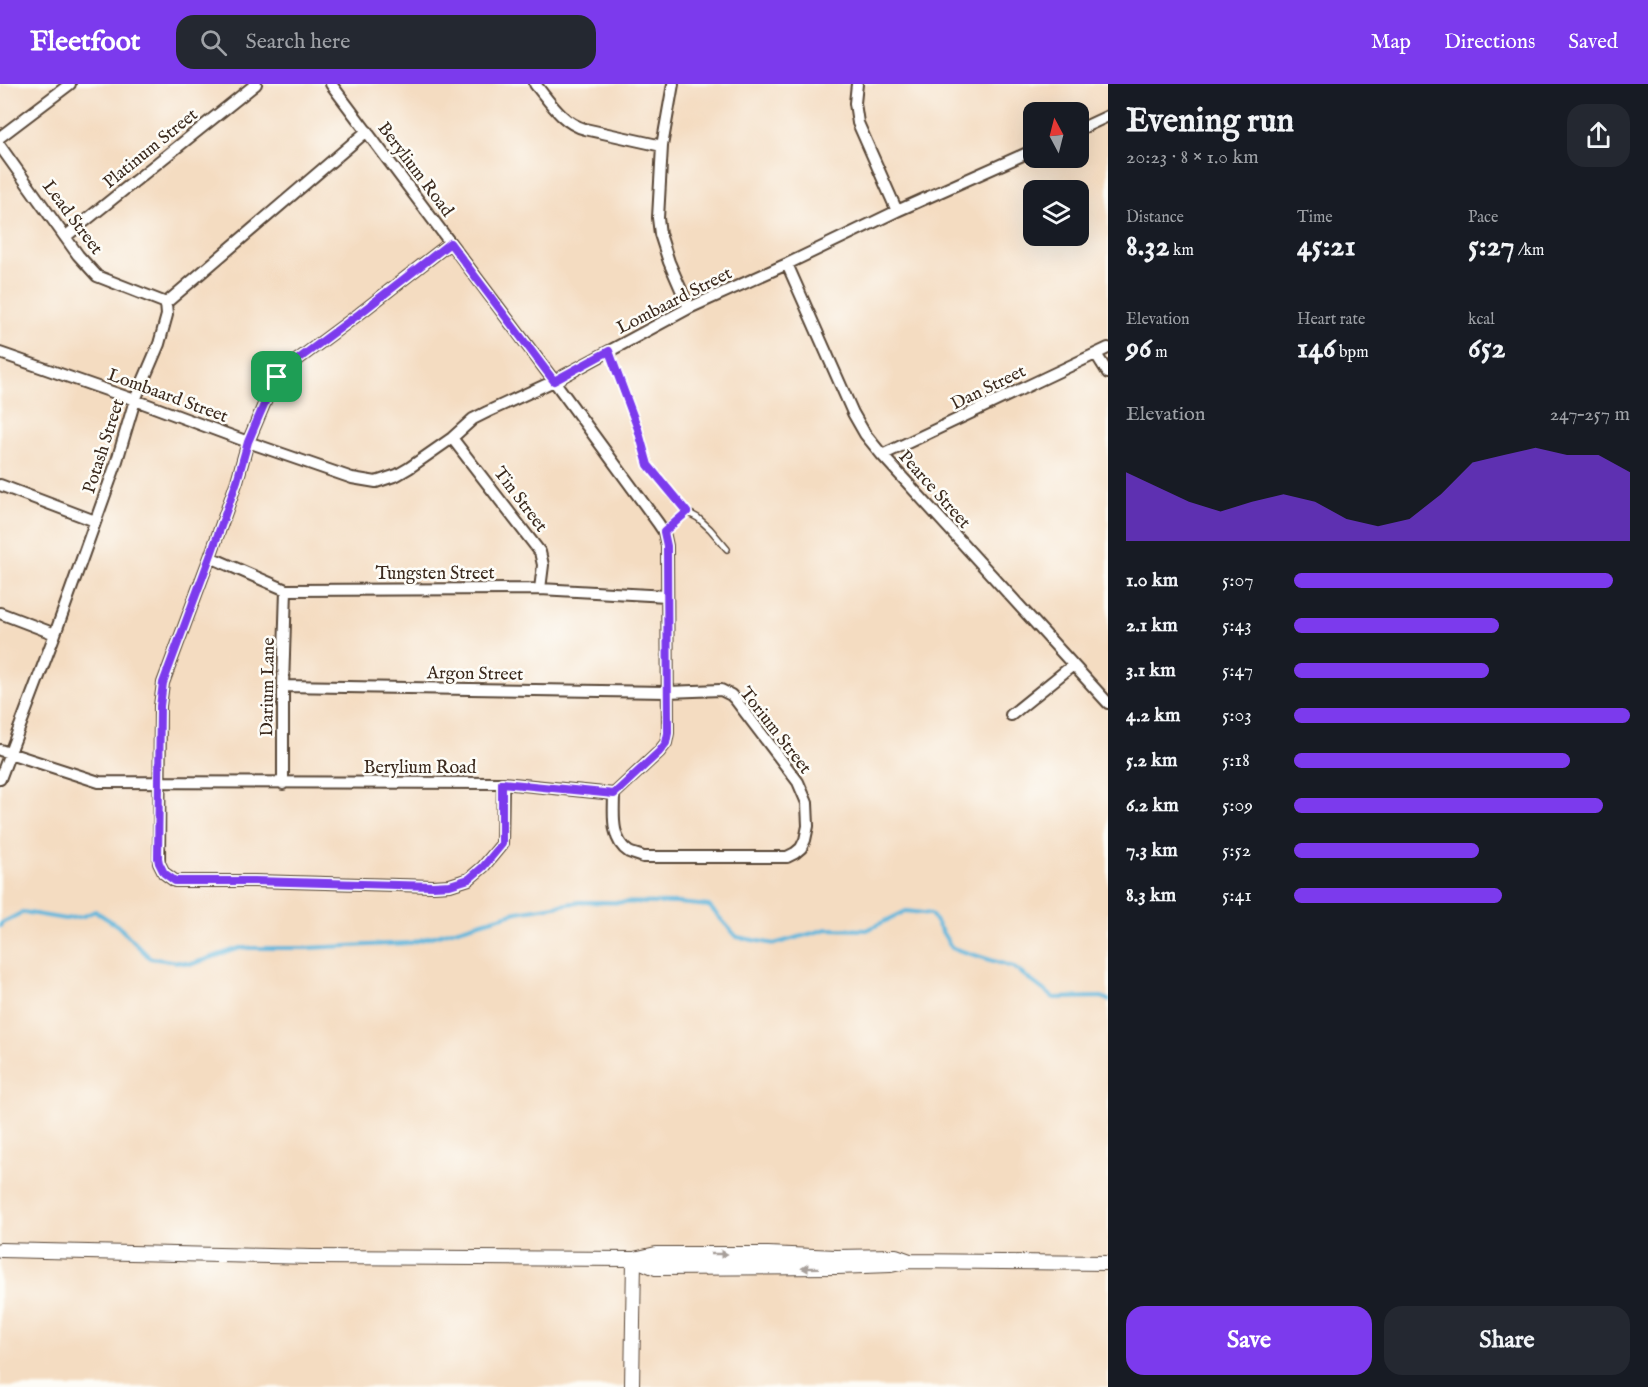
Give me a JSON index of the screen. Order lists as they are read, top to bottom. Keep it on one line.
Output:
{"streets":{"street":["Platinum Street","Berylium Road","Lead Street","Lombaard Street","Dan Street","Potash Street","Pearce Street","Tin Street","Tungsten Street","Argon Street","Darium Lane","Torium Street"]},"crossings":[["Platinum Street","Lead Street"],["Berylium Road","Lombaard Street"],["Berylium Road","Potash Street"],["Berylium Road","Tungsten Street"],["Berylium Road","Argon Street"],["Berylium Road","Darium Lane"],["Berylium Road","Torium Street"],["Lead Street","Potash Street"],["Lombaard Street","Potash Street"],["Lombaard Street","Pearce Street"],["Lombaard Street","Tin Street"],["Dan Street","Pearce Street"],["Tin Street","Tungsten Street"],["Tungsten Street","Darium Lane"],["Argon Street","Darium Lane"],["Argon Street","Torium Street"]],"north":"top","page":{"header":"Fleetfoot","search":"Search here","nav":["Map","Directions","Saved"],"heading":["Evening run","20:23 · 8 × 1.0 km"],"stats":[["Distance","8.32 km"],["Time","45:21"],["Pace","5:27 /km"],["Elevation","96 m"],["Heart rate","146 bpm"],["kcal","652"]],"chart":["Elevation","247–257 m"],"list":[{"name":"1.0 km","note":"5:07"},{"name":"2.1 km","note":"5:43"},{"name":"3.1 km","note":"5:47"},{"name":"4.2 km","note":"5:03"},{"name":"5.2 km","note":"5:18"},{"name":"6.2 km","note":"5:09"},{"name":"7.3 km","note":"5:52"},{"name":"8.3 km","note":"5:41"}],"buttons":["Save","Share"]}}
